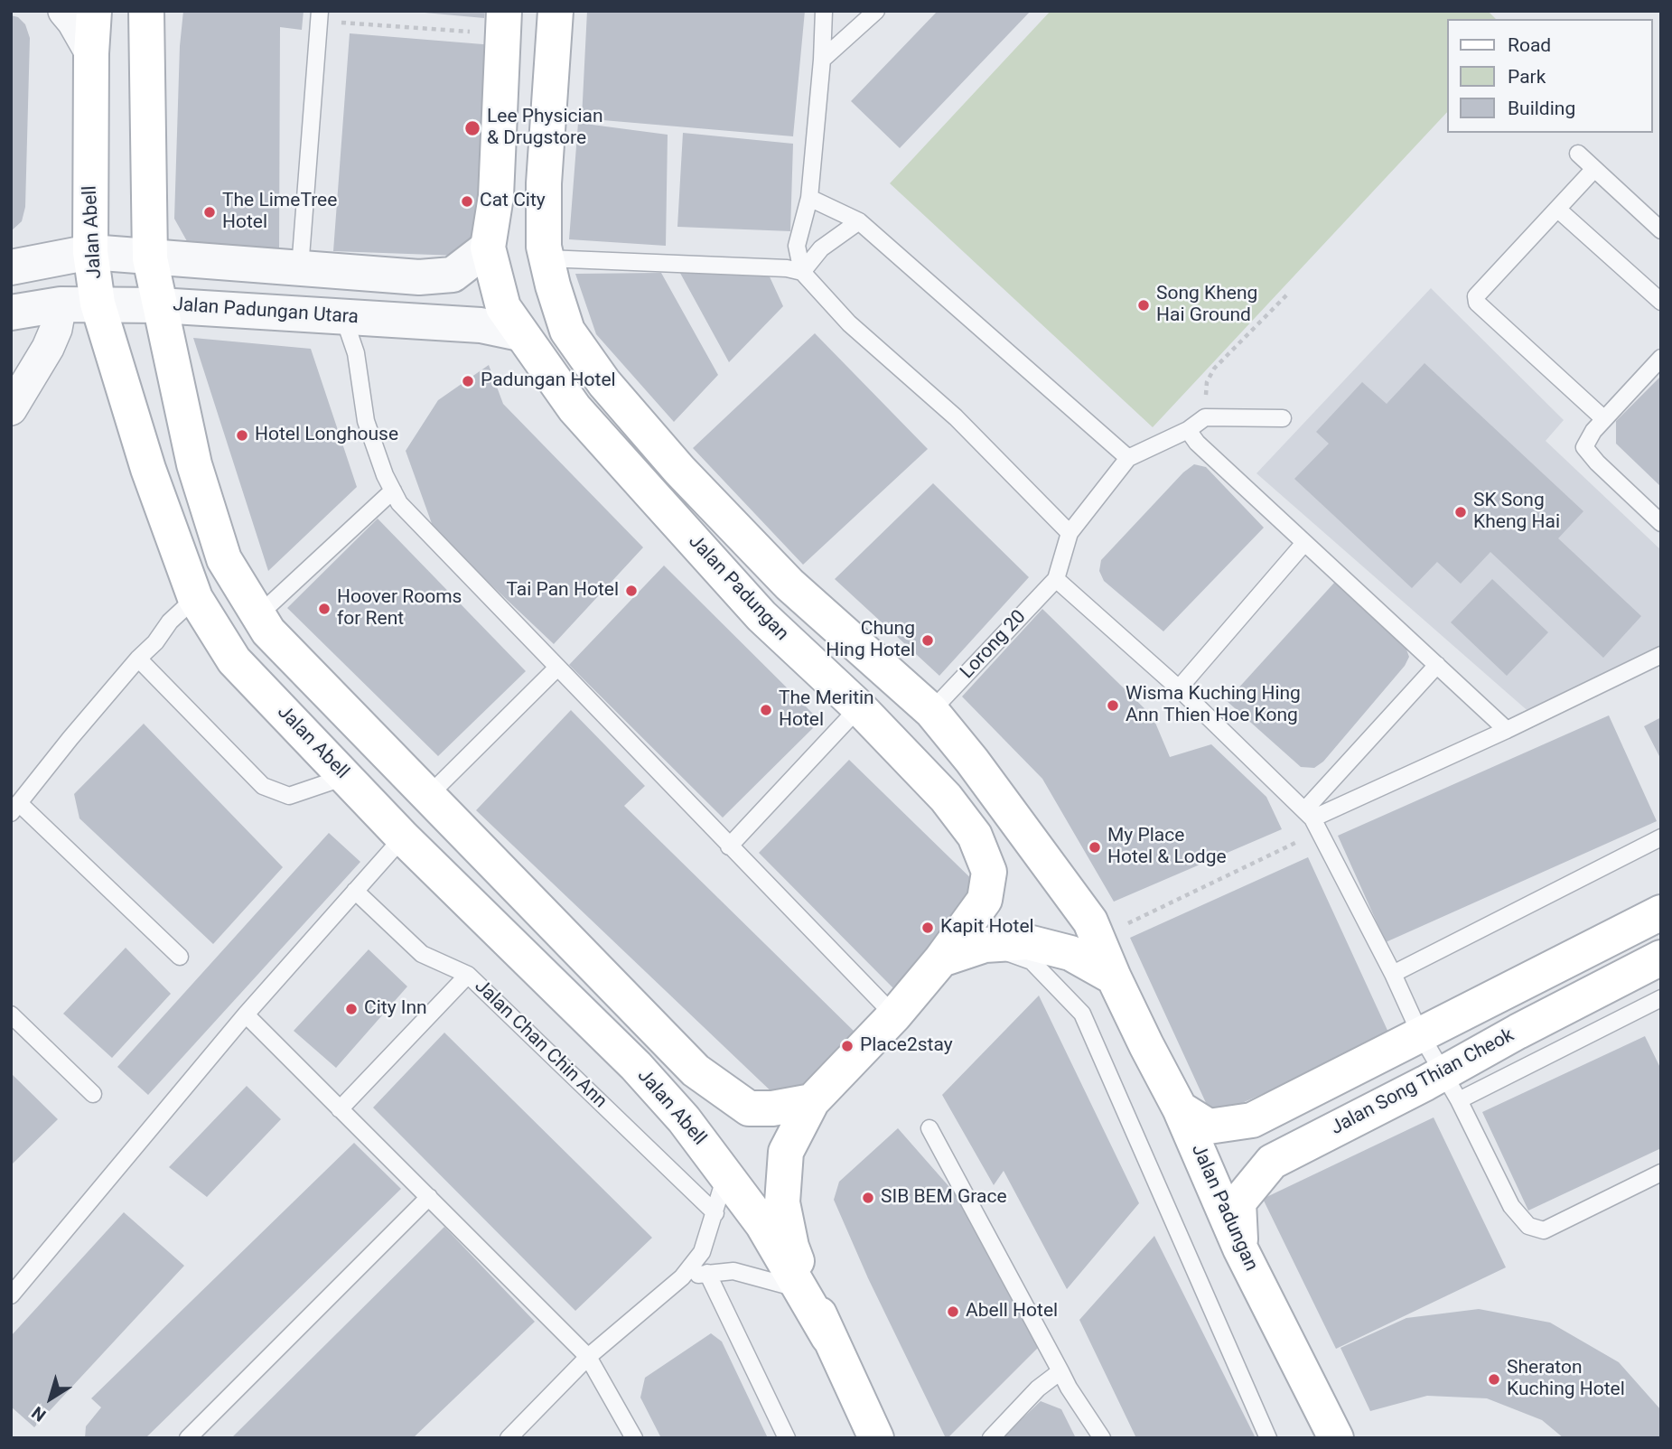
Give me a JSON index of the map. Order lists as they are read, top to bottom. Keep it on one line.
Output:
{"streets":{"main road":["Jalan Abell","Jalan Padungan","Jalan Song Thian Cheok"],"street":["Jalan Padungan Utara"],"lane":["Lorong 20","Jalan Chan Chin Ann"]},"crossings":[["Jalan Abell","Jalan Padungan Utara"],["Jalan Abell","Jalan Padungan"],["Jalan Padungan Utara","Jalan Padungan"],["Jalan Padungan","Lorong 20"],["Jalan Padungan","Jalan Song Thian Cheok"]],"places":["Lee Physician & Drugstore","Cat City","The LimeTree Hotel","Song Kheng Hai Ground","Padungan Hotel","Hotel Longhouse","SK Song Kheng Hai","Tai Pan Hotel","Hoover Rooms for Rent","Chung Hing Hotel","Wisma Kuching Hing Ann Thien Hoe Kong","The Meritin Hotel","My Place Hotel & Lodge","Kapit Hotel","City Inn","Place2stay","SIB BEM Grace","Abell Hotel","Sheraton Kuching Hotel"],"legend":["Road","Park","Building"],"north":"bottom left"}
